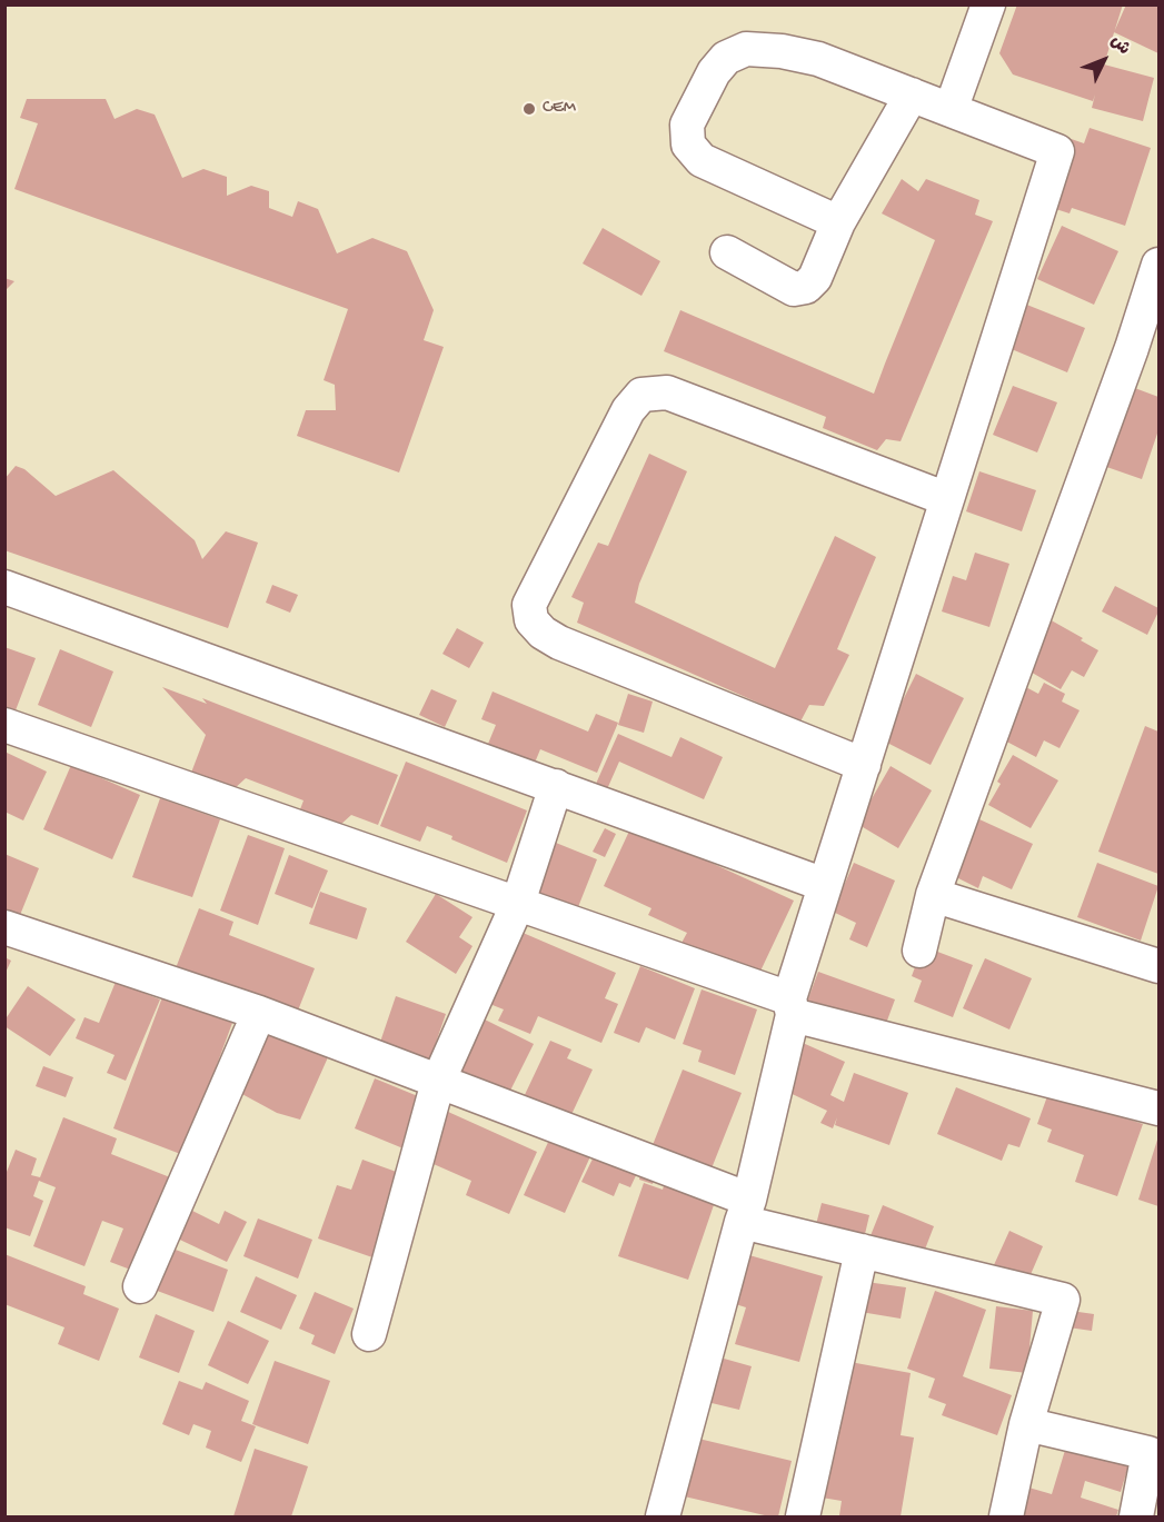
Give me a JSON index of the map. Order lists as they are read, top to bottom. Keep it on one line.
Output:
{"places":["CEM"],"north":"top right"}
